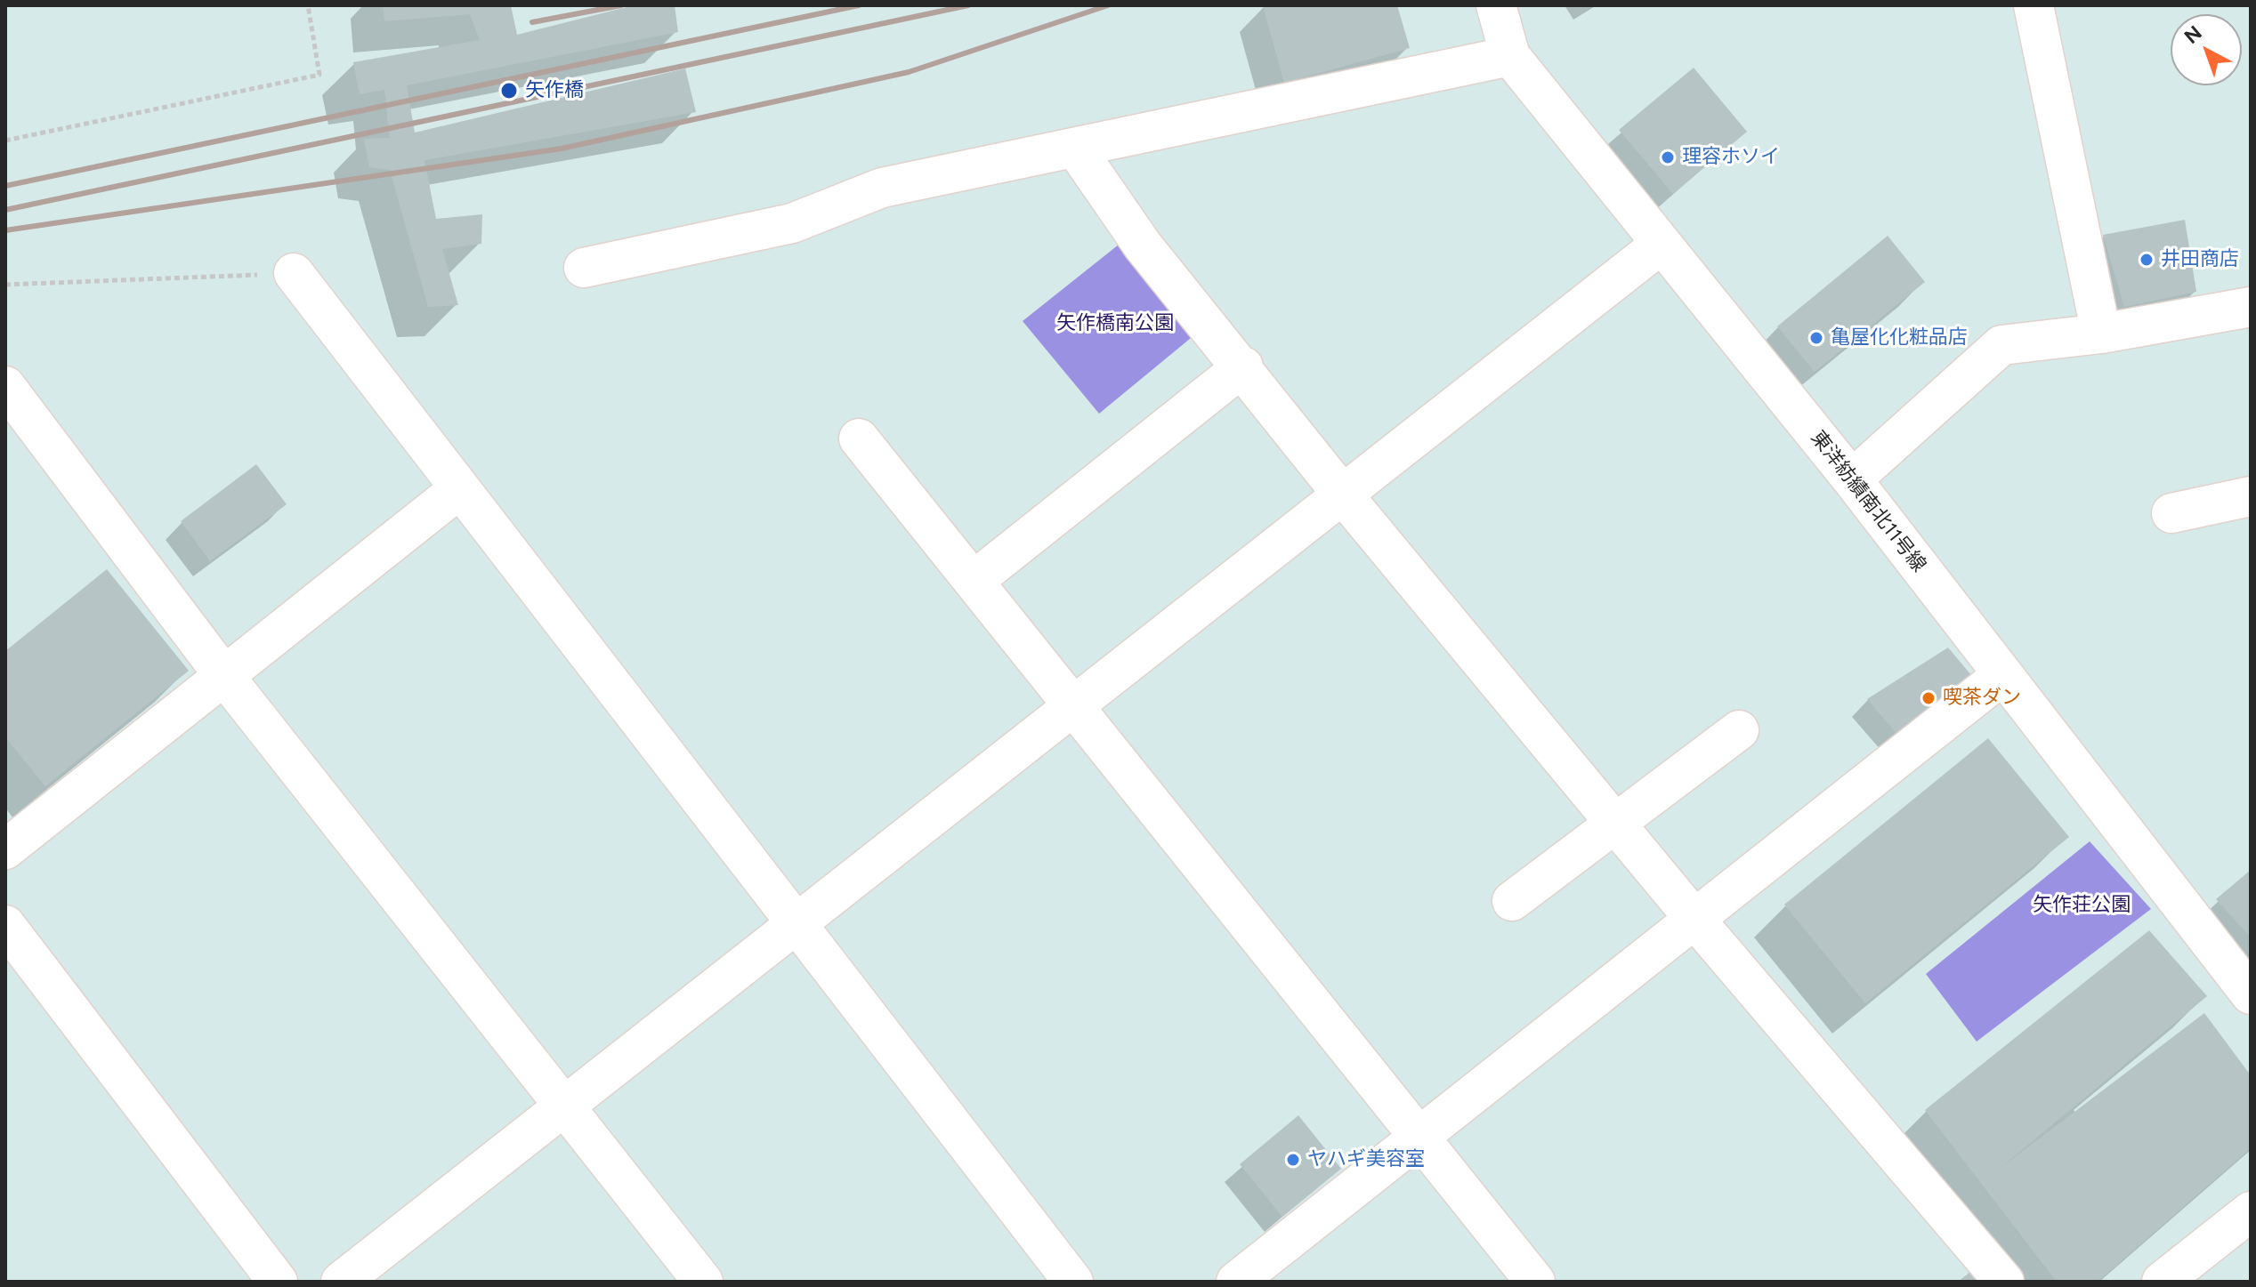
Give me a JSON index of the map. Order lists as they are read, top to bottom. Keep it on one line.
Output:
{"streets":{"street":["東洋紡績南北11号線"]},"parks":["矢作橋南公園","矢作荘公園"],"places":["矢作橋","理容ホソイ","井田商店","亀屋化化粧品店","喫茶ダン","ヤハギ美容室"],"north":"top left"}
